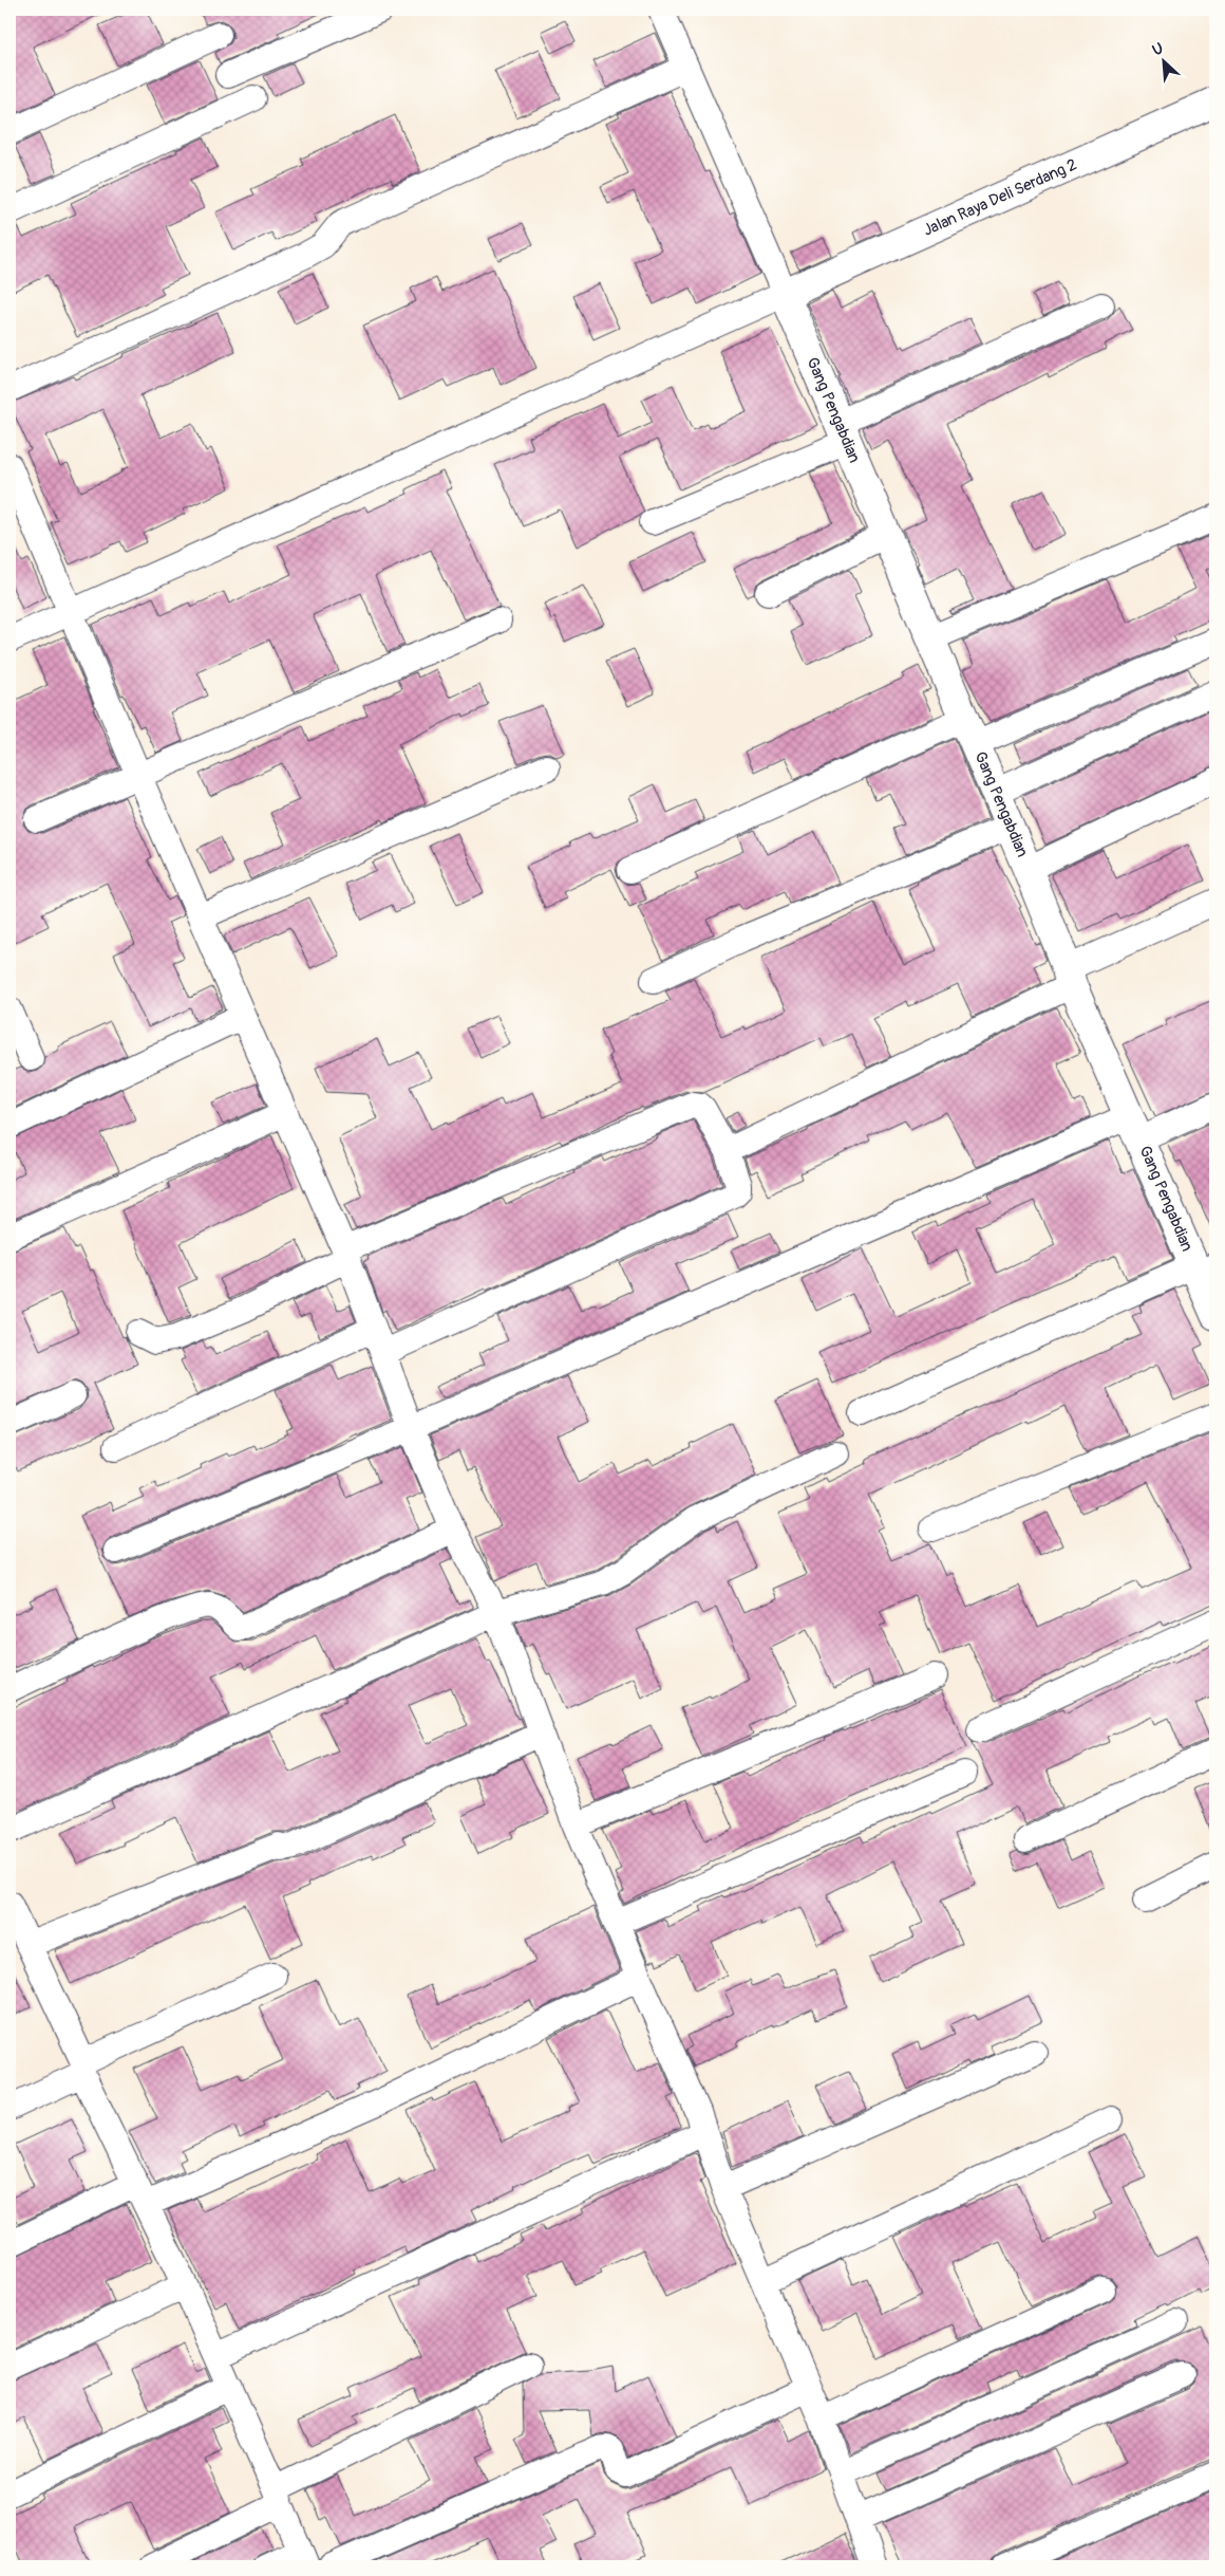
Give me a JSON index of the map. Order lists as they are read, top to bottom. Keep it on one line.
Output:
{"streets":{"street":["Jalan Raya Deli Serdang 2","Gang Pengabdian"]},"crossings":[["Jalan Raya Deli Serdang 2","Gang Pengabdian"]],"north":"top left"}
